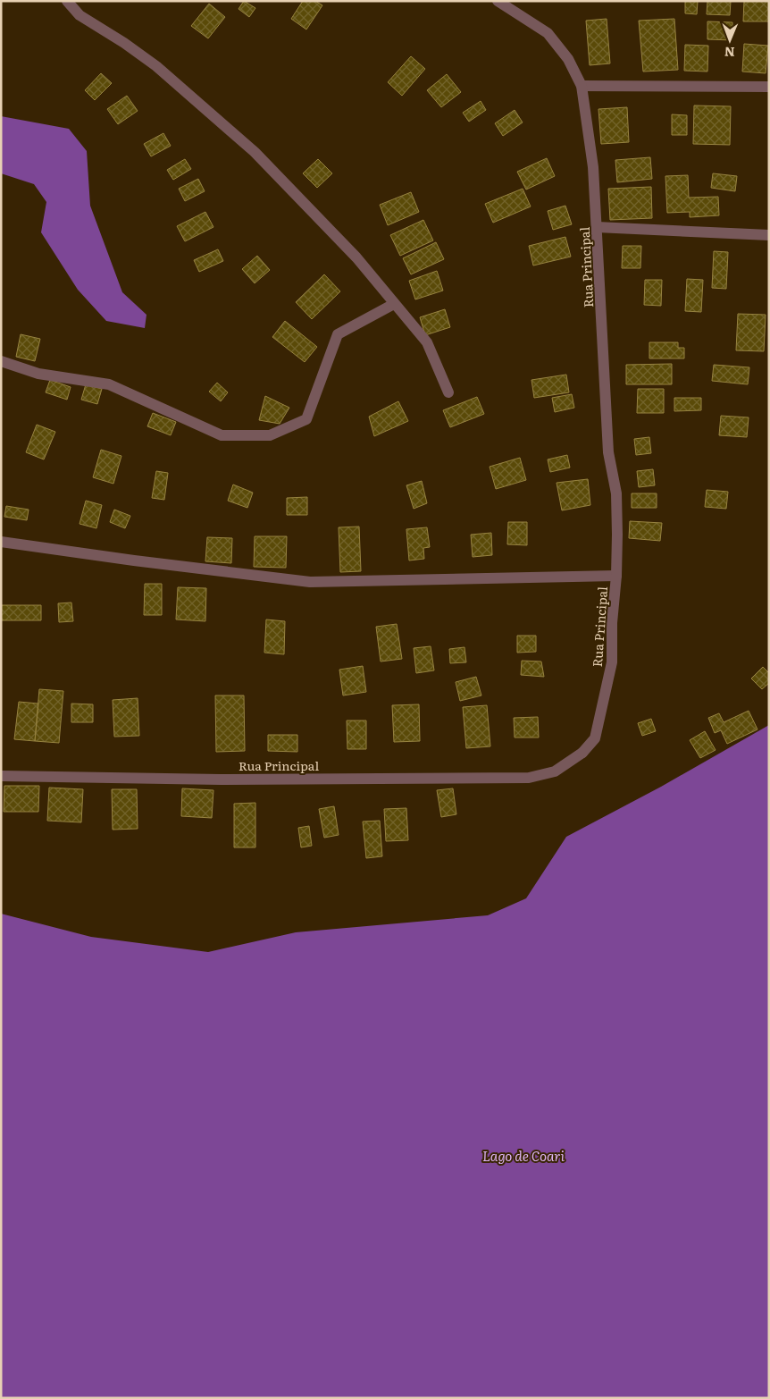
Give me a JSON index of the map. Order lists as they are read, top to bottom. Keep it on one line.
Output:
{"streets":{"street":["Rua Principal"]},"water":["Lago de Coari"],"north":"bottom"}
